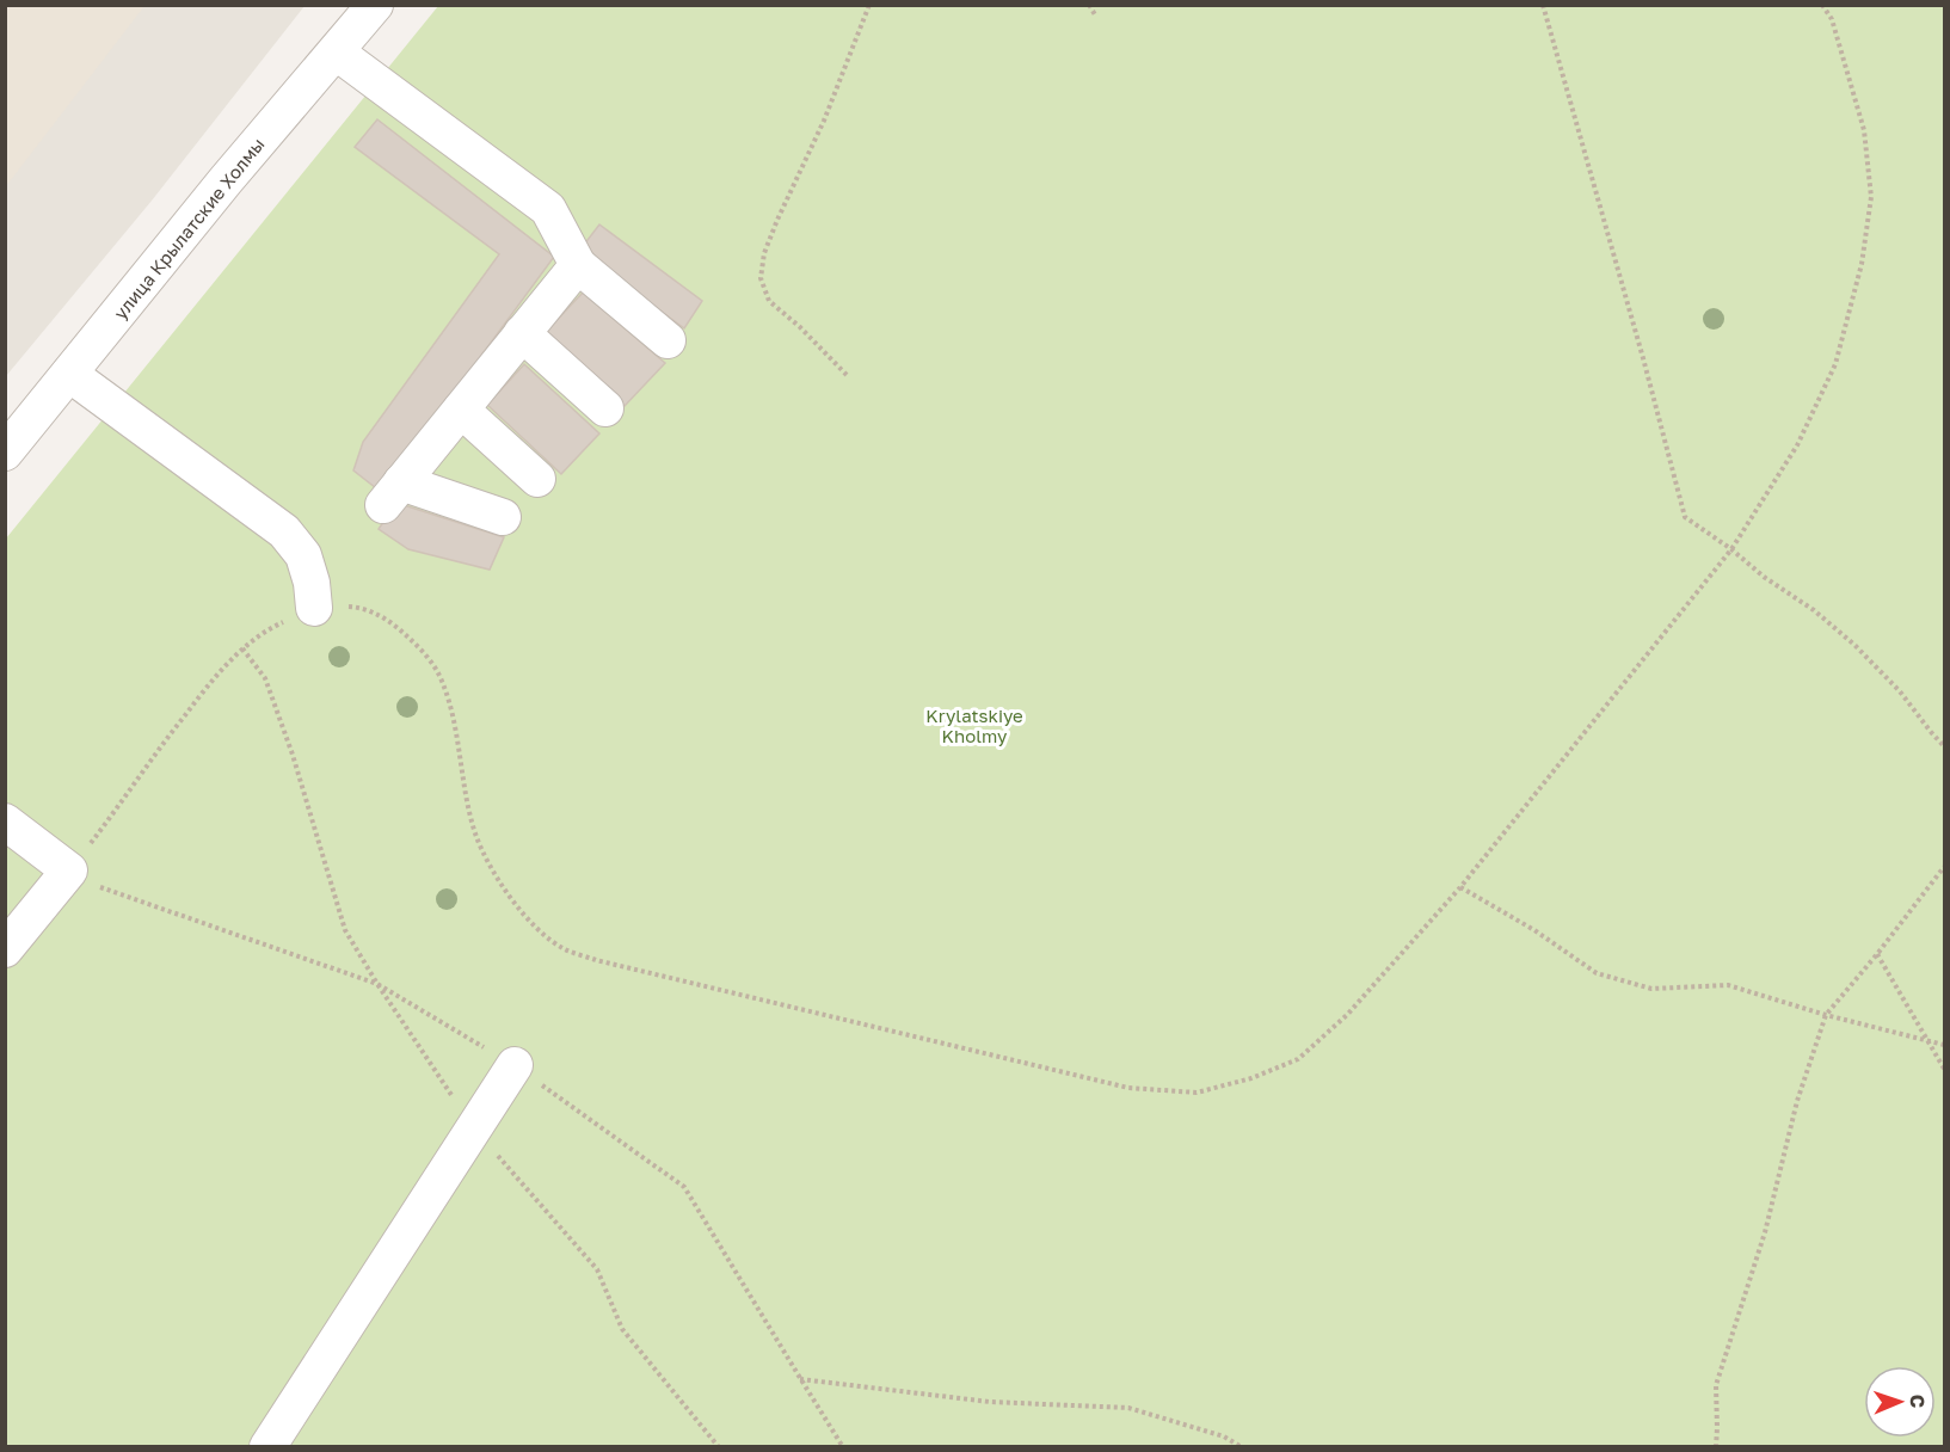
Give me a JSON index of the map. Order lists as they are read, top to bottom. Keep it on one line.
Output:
{"streets":{"street":["улица Крылатские Холмы"]},"parks":["Krylatskiye Kholmy"],"north":"right"}
